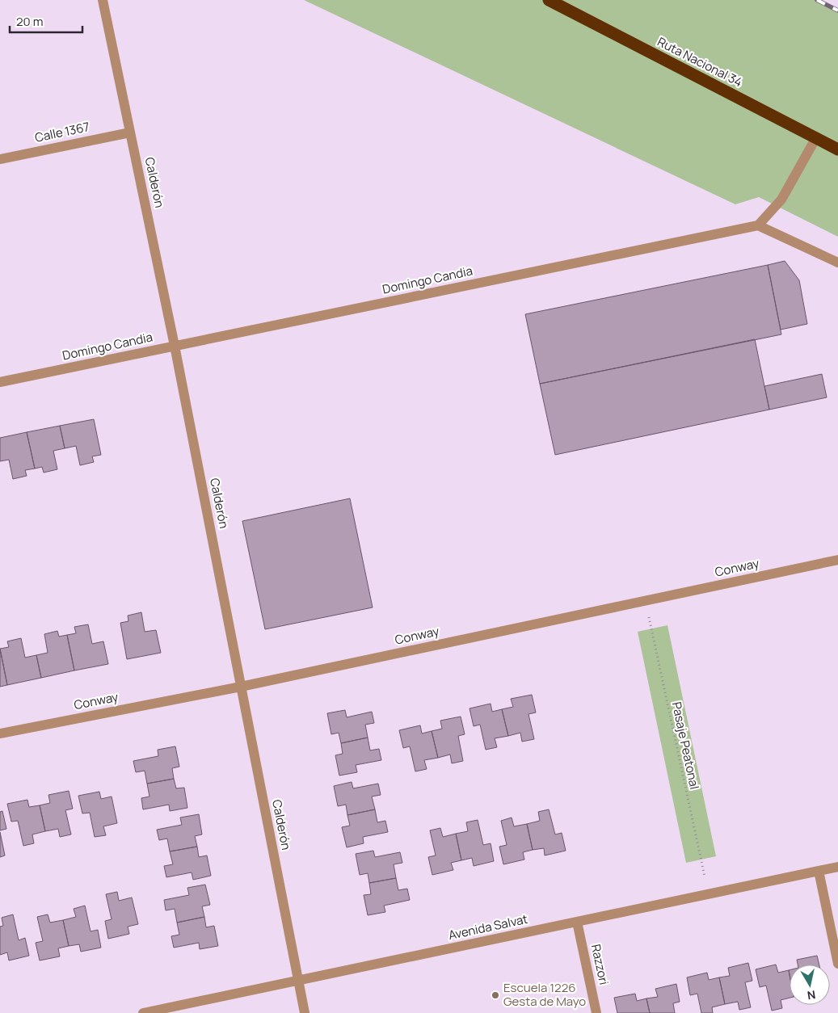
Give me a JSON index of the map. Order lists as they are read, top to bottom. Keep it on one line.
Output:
{"streets":{"highway":["Ruta Nacional 34"],"street":["Calle 1367","Calderón","Domingo Candia","Conway","Avenida Salvat","Razzori"],"path":["Pasaje Peatonal"]},"crossings":[["Calle 1367","Calderón"],["Calderón","Domingo Candia"],["Calderón","Conway"],["Calderón","Avenida Salvat"],["Conway","Pasaje Peatonal"],["Pasaje Peatonal","Avenida Salvat"],["Avenida Salvat","Razzori"]],"places":["Escuela 1226 Gesta de Mayo"],"scale_bar":"20 m","north":"bottom"}
